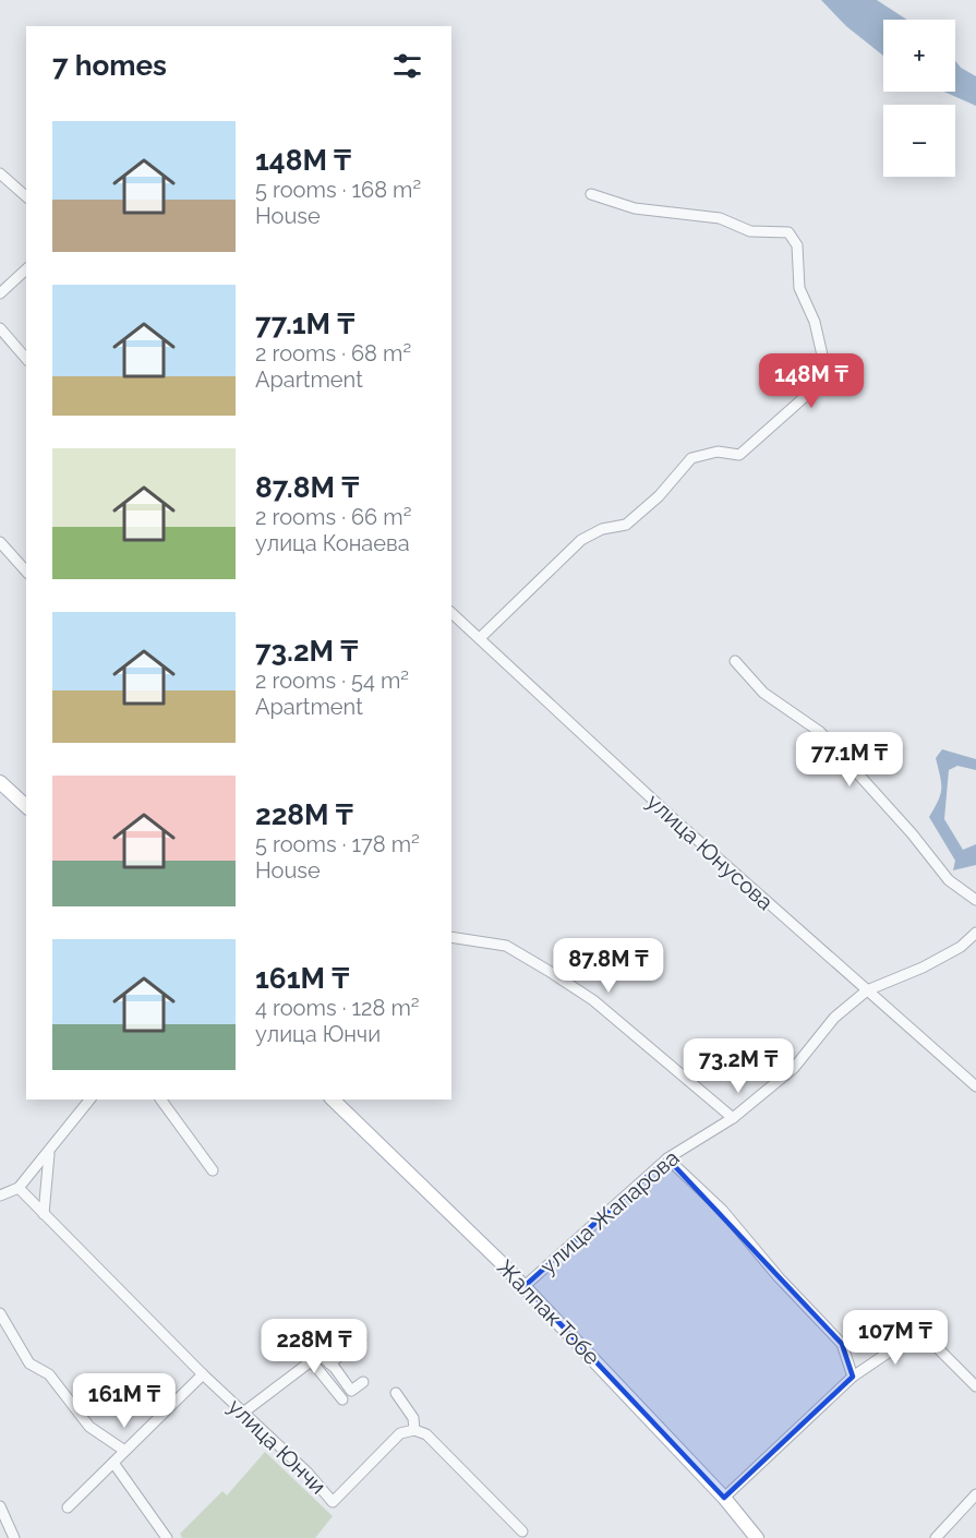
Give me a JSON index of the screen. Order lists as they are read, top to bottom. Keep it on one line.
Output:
{"streets":{"main road":["Жалпак Тобе"],"street":["улица Юнусова","улица Жапарова","улица Юнчи"]},"crossings":[["улица Юнусова","улица Жапарова"],["улица Жапарова","Жалпак Тобе"]],"page":{"map_buttons":["+","−"],"heading":"7 homes","list":[{"name":"148M ₸","note":"5 rooms · 168 m² · House"},{"name":"77.1M ₸","note":"2 rooms · 68 m² · Apartment"},{"name":"87.8M ₸","note":"2 rooms · 66 m² · улица Конаева"},{"name":"73.2M ₸","note":"2 rooms · 54 m² · Apartment"},{"name":"228M ₸","note":"5 rooms · 178 m² · House"},{"name":"161M ₸","note":"4 rooms · 128 m² · улица Юнчи"}],"price":["148M ₸","77.1M ₸","87.8M ₸","73.2M ₸","107M ₸","228M ₸","161M ₸"]}}
